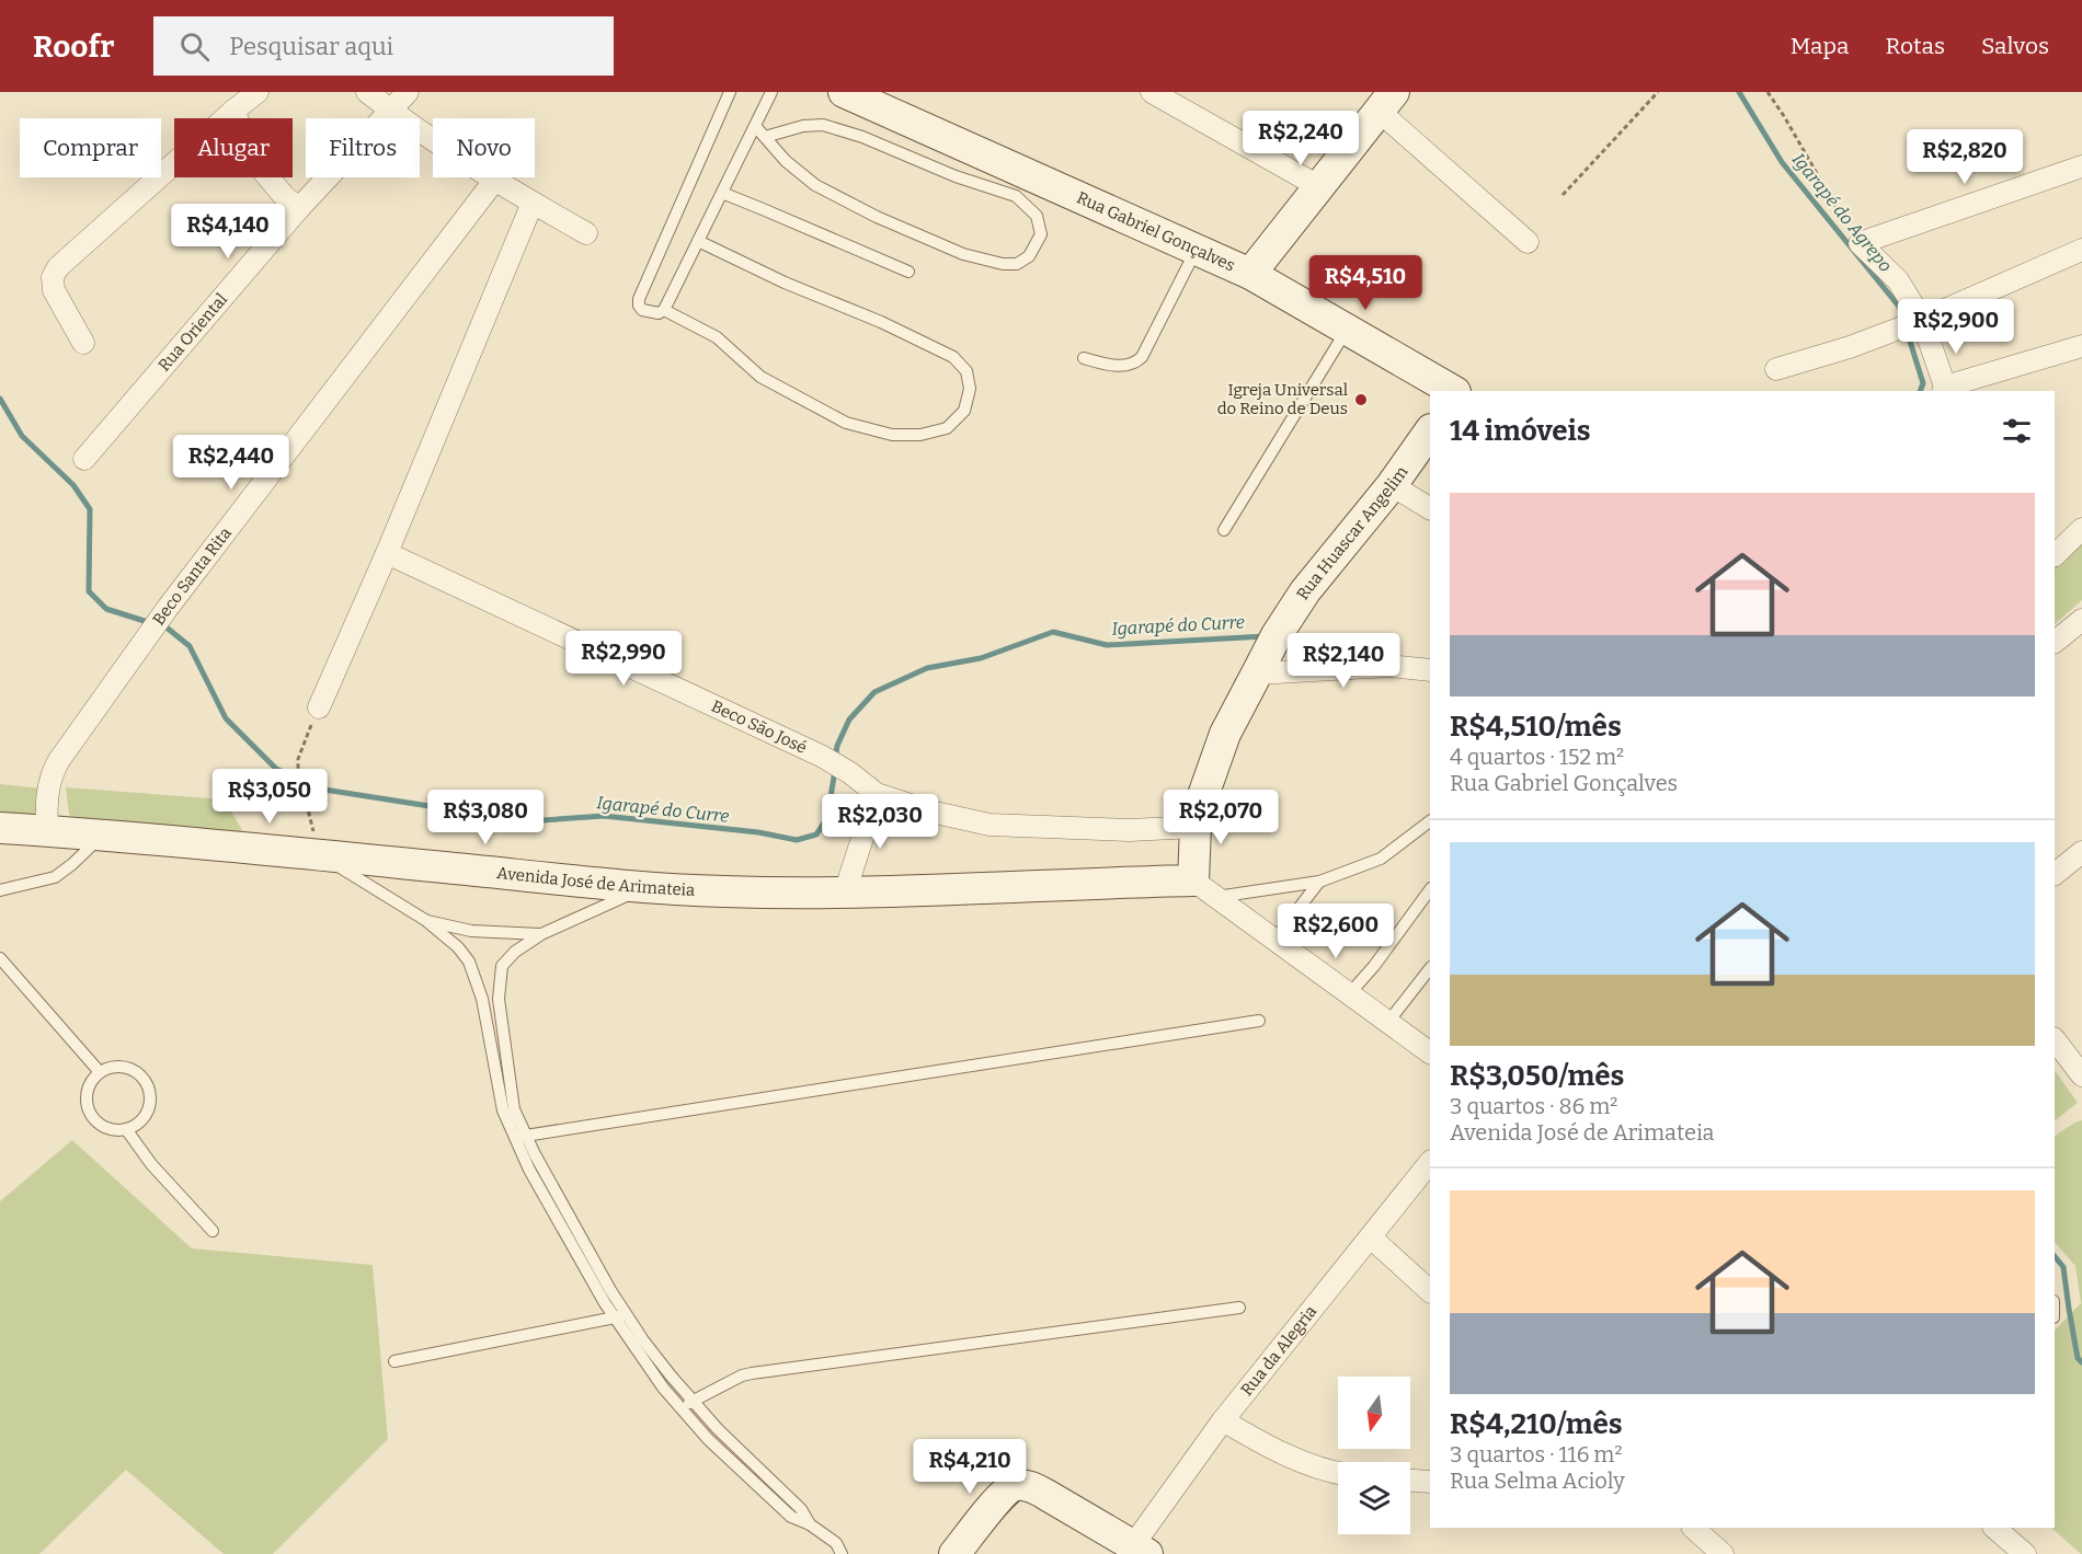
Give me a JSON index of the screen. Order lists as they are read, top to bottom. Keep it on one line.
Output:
{"streets":{"street":["Rua Gabriel Gonçalves","Rua Oriental","Rua Huascar Angelim","Beco Santa Rita","Beco São José","Avenida José de Arimateia","Rua da Alegria"]},"crossings":[["Rua Huascar Angelim","Beco São José"],["Rua Huascar Angelim","Avenida José de Arimateia"],["Beco Santa Rita","Avenida José de Arimateia"]],"water":["Igarapé do Agrepo","Igarapé do Curre"],"places":["Igreja Universal do Reino de Deus"],"north":"bottom","page":{"header":"Roofr","search":"Pesquisar aqui","nav":["Mapa","Rotas","Salvos"],"price":["R$2,240","R$2,820","R$4,140","R$4,510","R$2,900","R$2,440","R$2,990","R$2,140","R$3,050","R$3,080","R$2,070","R$2,030","R$2,600","R$4,210"],"chip":["Comprar","Alugar","Filtros","Novo"],"heading":"14 imóveis","list":[{"name":"R$4,510/mês","note":"4 quartos · 152 m² · Rua Gabriel Gonçalves"},{"name":"R$3,050/mês","note":"3 quartos · 86 m² · Avenida José de Arimateia"},{"name":"R$4,210/mês","note":"3 quartos · 116 m² · Rua Selma Acioly"}]}}
